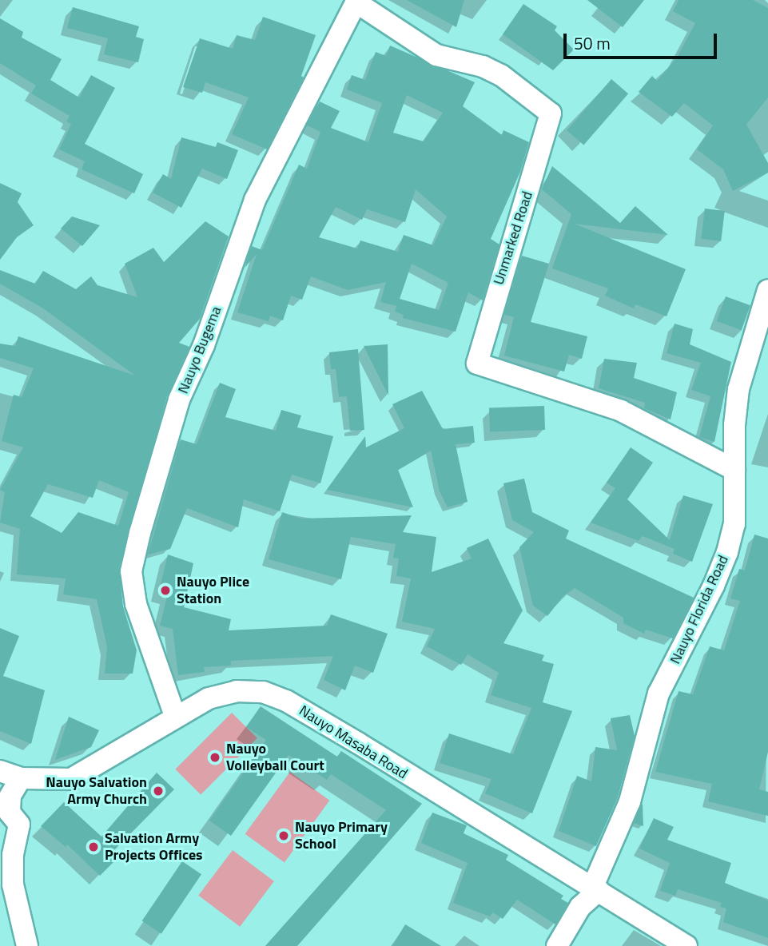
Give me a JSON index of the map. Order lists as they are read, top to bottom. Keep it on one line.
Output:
{"streets":{"street":["Unmarked Road","Nauyo Bugema","Nauyo Florida Road","Nauyo Masaba Road"]},"crossings":[["Unmarked Road","Nauyo Bugema"],["Unmarked Road","Nauyo Florida Road"],["Nauyo Bugema","Nauyo Masaba Road"],["Nauyo Florida Road","Nauyo Masaba Road"]],"places":["Nauyo Plice Station","Nauyo Volleyball Court","Nauyo Salvation Army Church","Nauyo Primary School","Salvation Army Projects Offices"],"scale_bar":"50 m"}
